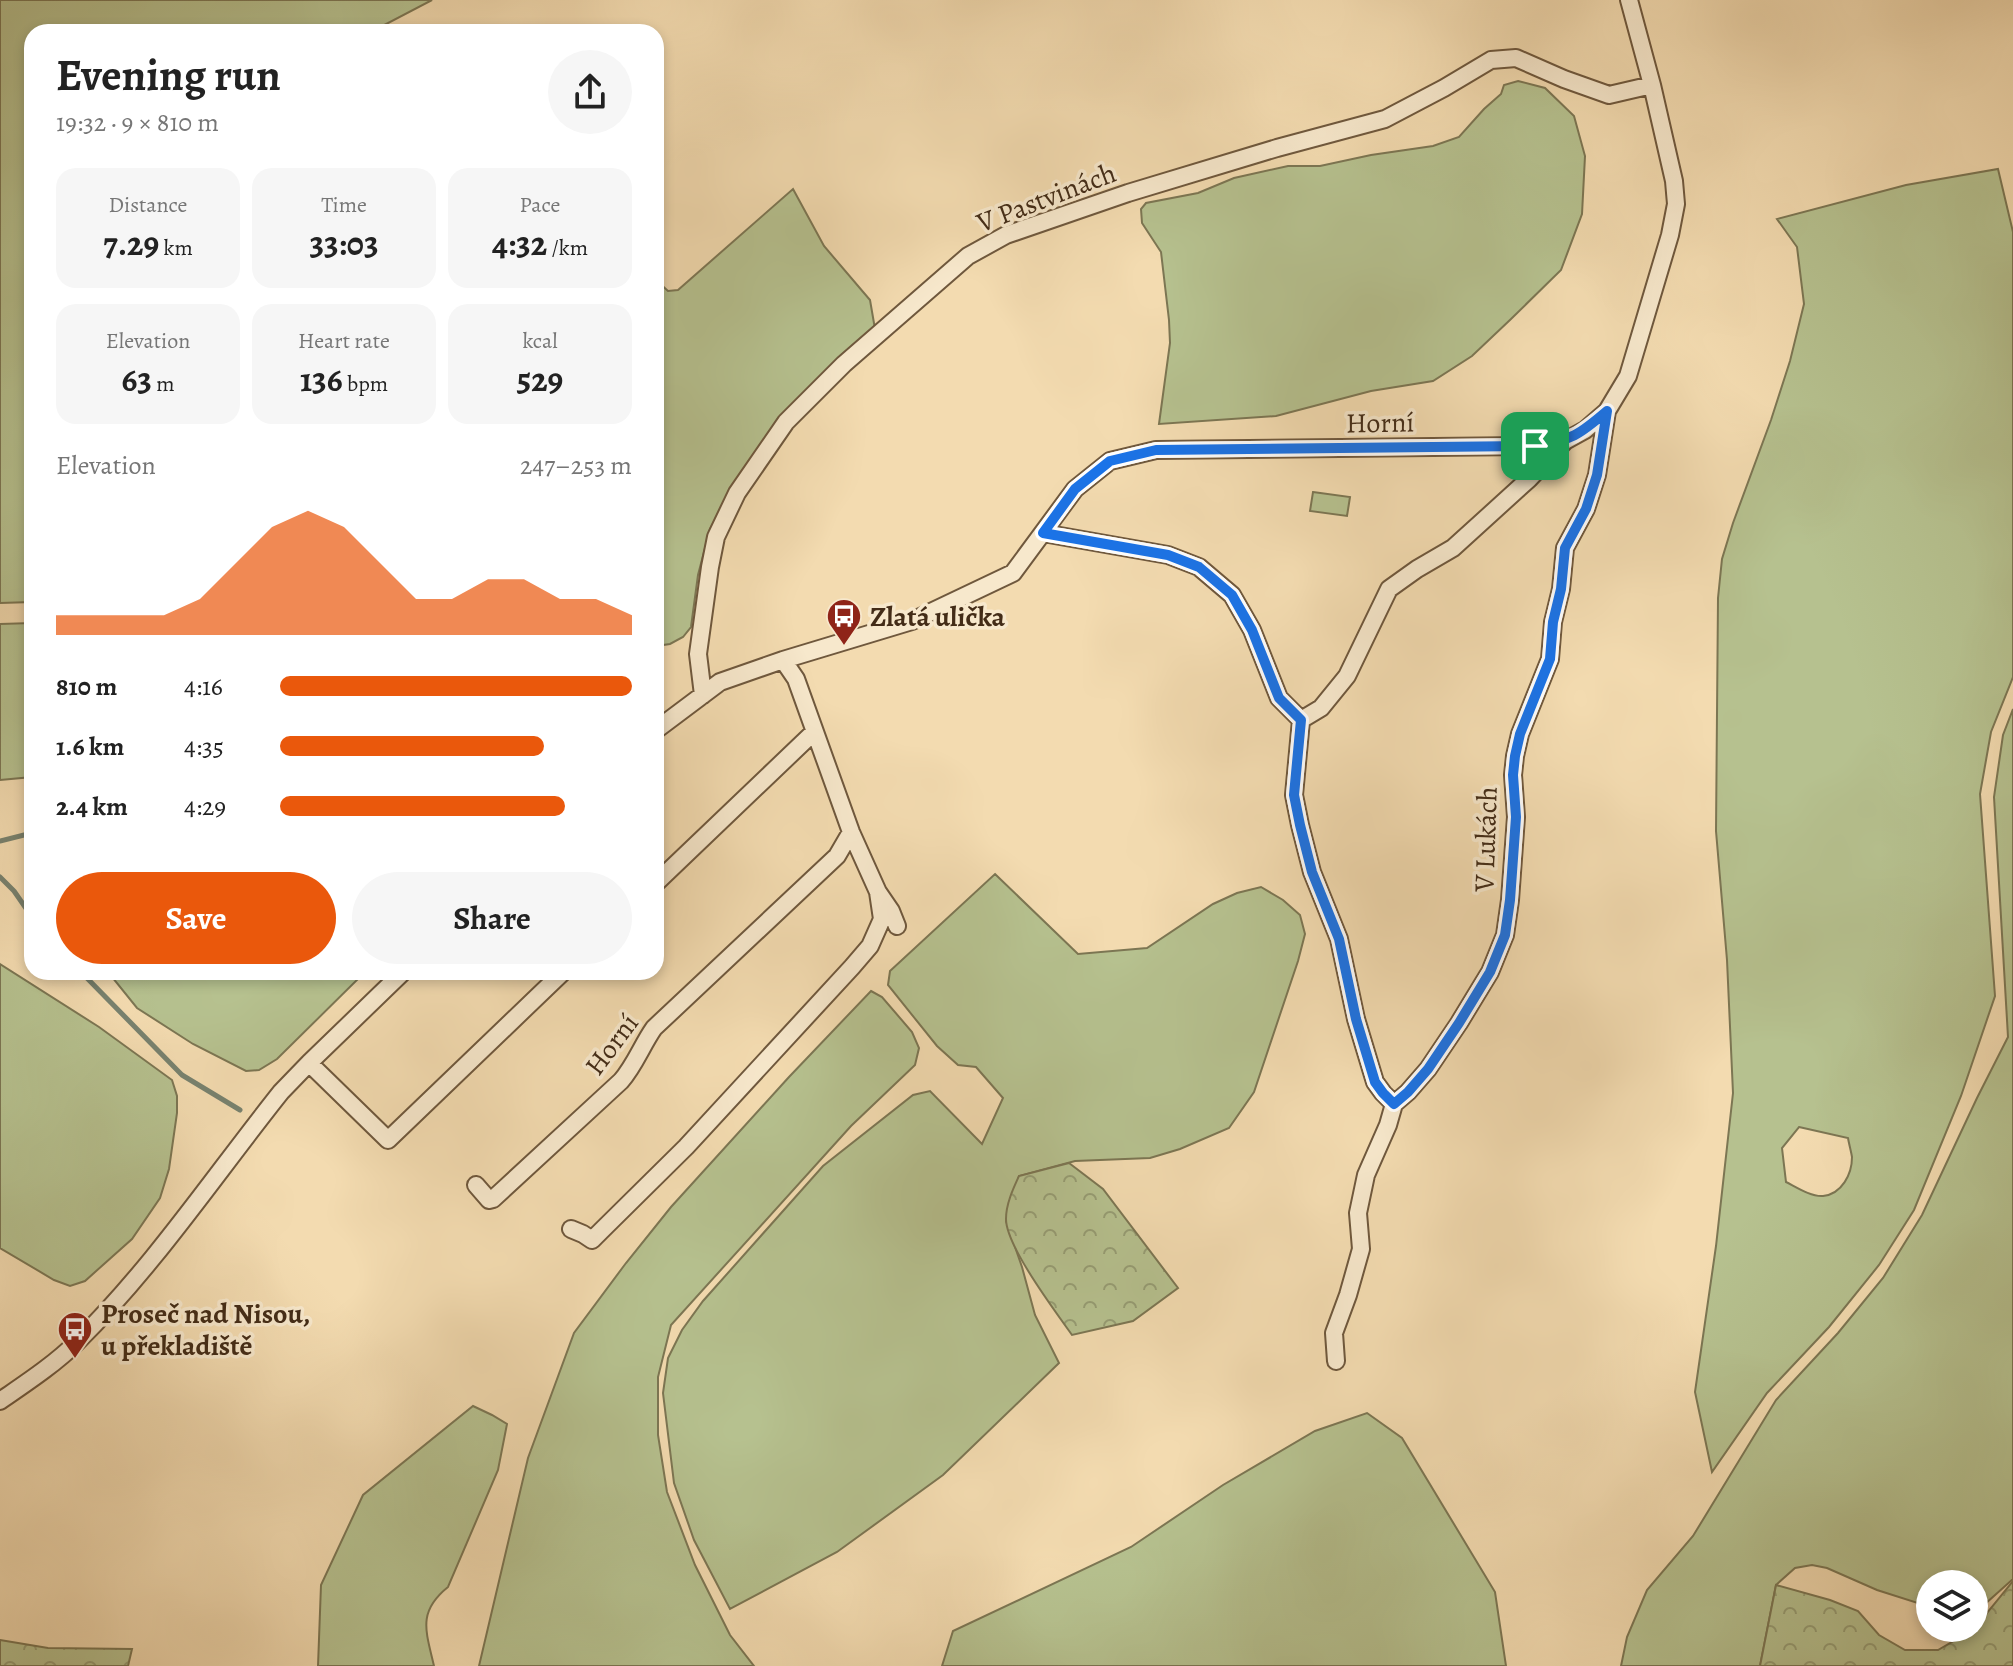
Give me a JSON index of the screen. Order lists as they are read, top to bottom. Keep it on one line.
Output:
{"streets":{"street":["V Pastvinách","Horní","V Lukách"]},"crossings":[["V Pastvinách","Horní"],["Horní","V Lukách"]],"places":{"bus stop":["Zlatá ulička","Proseč nad Nisou, u překladiště"]},"page":{"heading":["Evening run","19:32 · 9 × 810 m"],"stats":[["Distance","7.29 km"],["Time","33:03"],["Pace","4:32 /km"],["Elevation","63 m"],["Heart rate","136 bpm"],["kcal","529"]],"chart":["Elevation","247–253 m"],"list":[{"name":"810 m","note":"4:16"},{"name":"1.6 km","note":"4:35"},{"name":"2.4 km","note":"4:29"}],"buttons":["Save","Share"]}}
